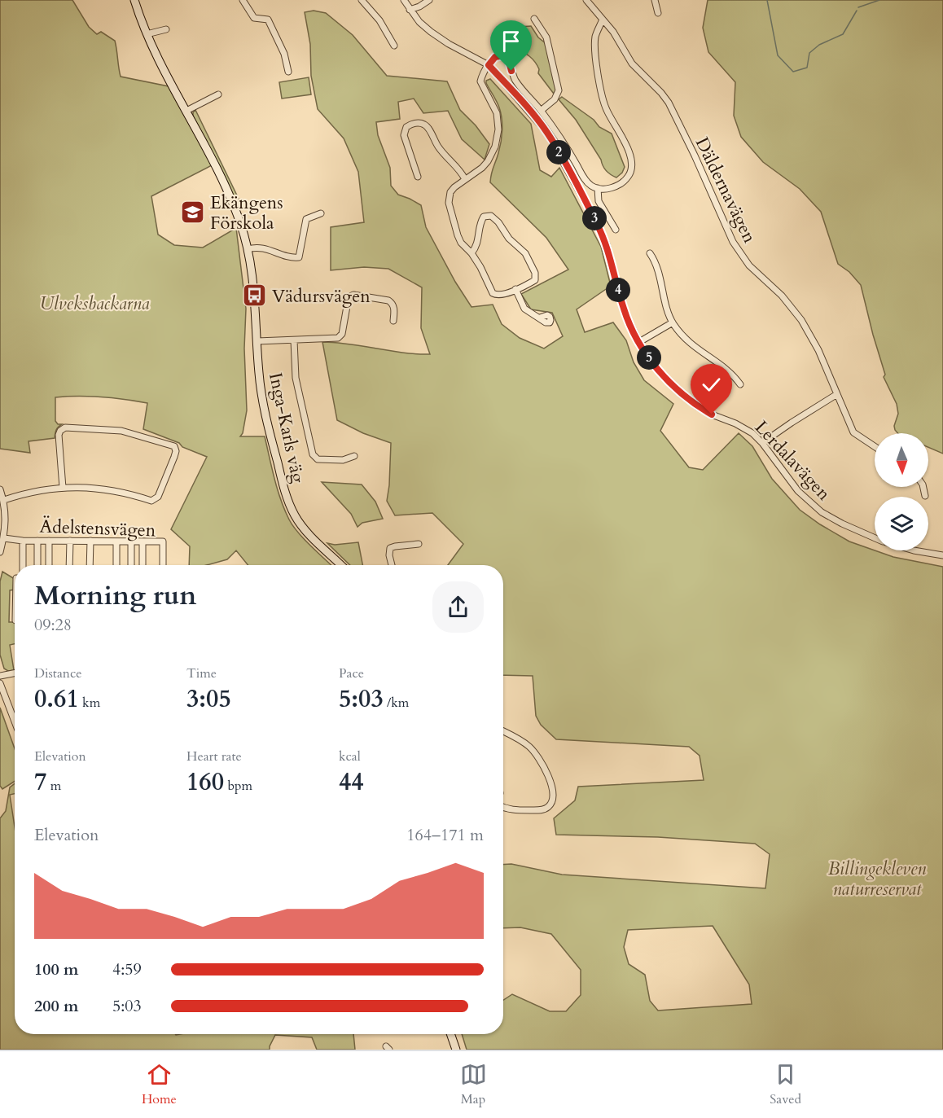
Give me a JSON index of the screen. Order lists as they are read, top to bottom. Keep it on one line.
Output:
{"streets":{"street":["Däldernavägen","Inga-Karls väg","Lerdalavägen","Ädelstensvägen"]},"parks":["Ulveksbackarna","Billingekleven naturreservat"],"places":{"school or university":["Ekängens Förskola"],"bus stop":["Vädursvägen"]},"north":"bottom","page":{"pins":["2","3","4","5"],"heading":["Morning run","09:28"],"stats":[["Distance","0.61 km"],["Time","3:05"],["Pace","5:03 /km"],["Elevation","7 m"],["Heart rate","160 bpm"],["kcal","44"]],"chart":["Elevation","164–171 m"],"list":[{"name":"100 m","note":"4:59"},{"name":"200 m","note":"5:03"}],"tabs":["Home","Map","Saved"]}}
